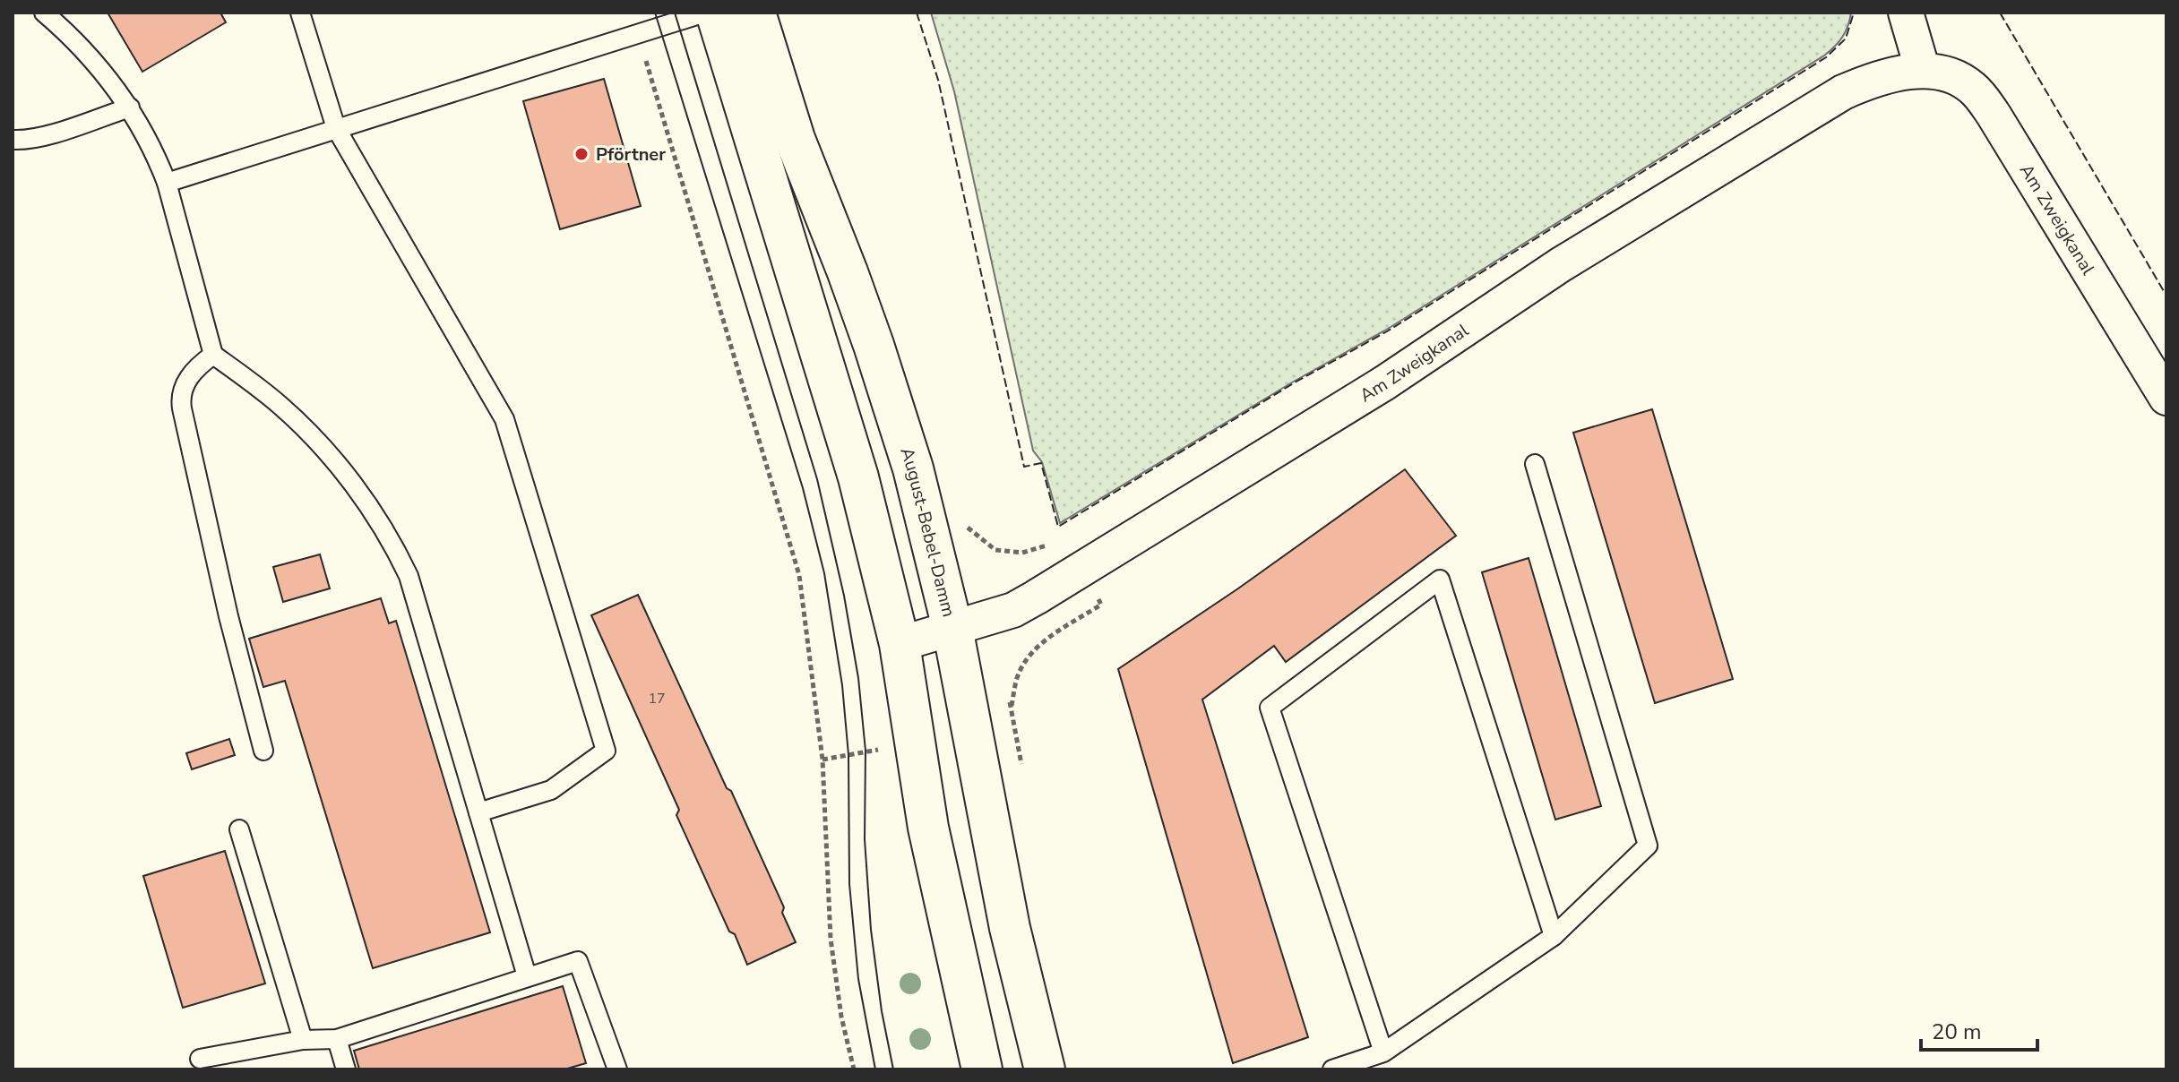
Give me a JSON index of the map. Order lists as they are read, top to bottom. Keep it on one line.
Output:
{"streets":{"main road":["August-Bebel-Damm"],"street":["Am Zweigkanal"]},"crossings":[["Am Zweigkanal","August-Bebel-Damm"]],"places":["Pförtner"],"house_numbers":["17"],"scale_bar":"20 m"}
